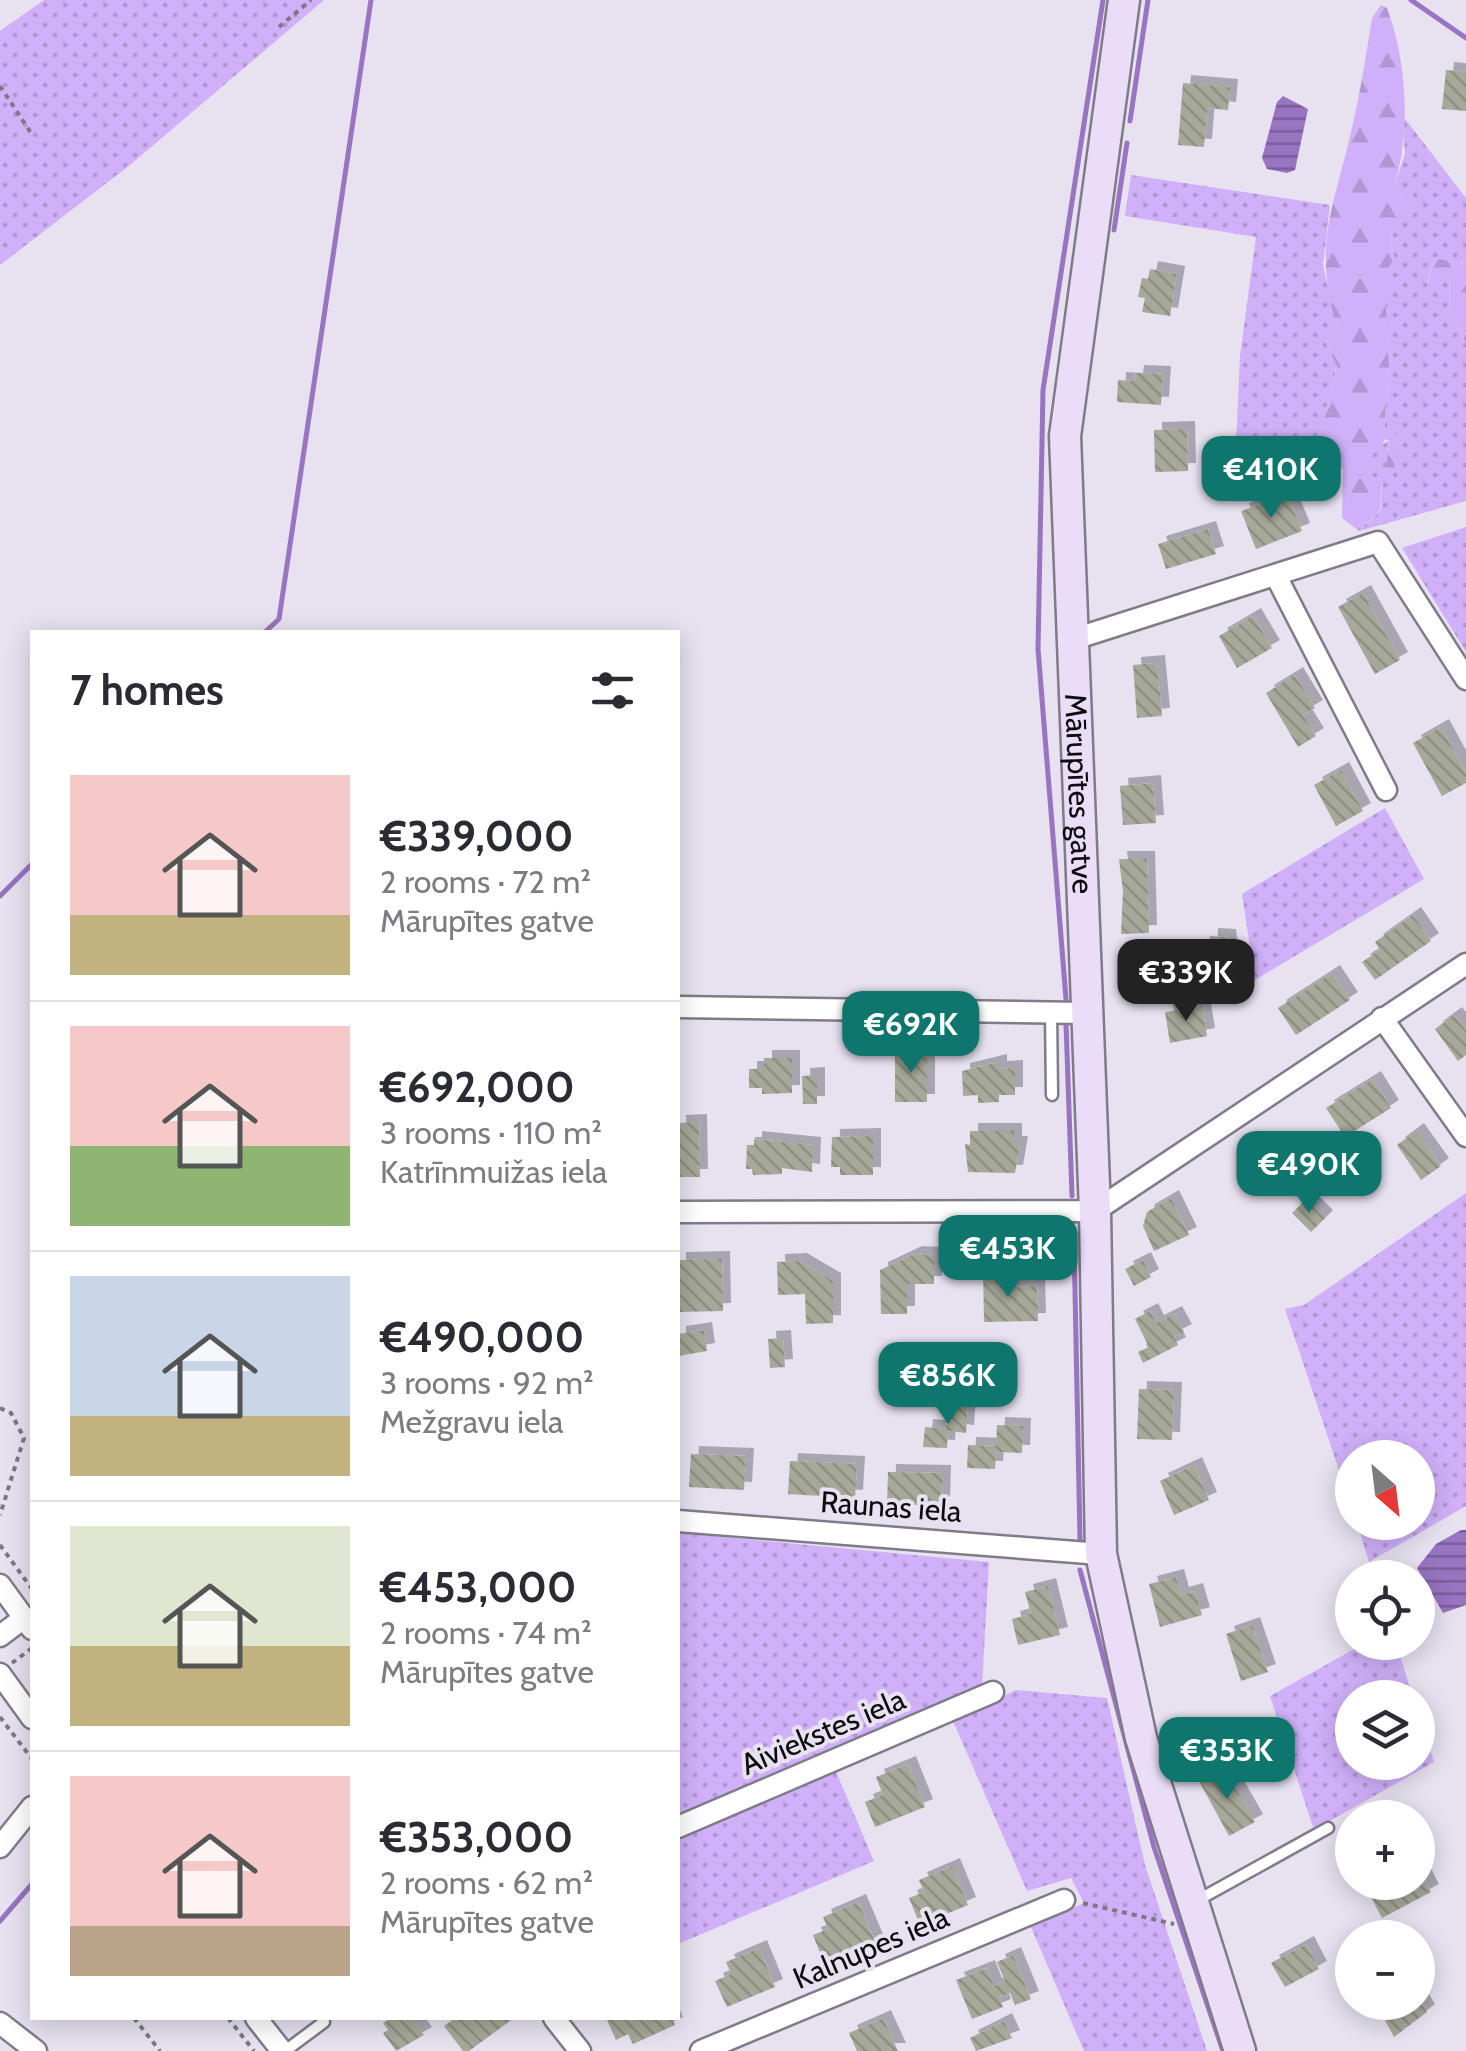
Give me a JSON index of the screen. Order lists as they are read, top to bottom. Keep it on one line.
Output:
{"streets":{"street":["Mārupītes gatve","Raunas iela","Aiviekstes iela","Kalnupes iela"]},"crossings":[["Mārupītes gatve","Raunas iela"]],"north":"bottom right","page":{"price":["€410K","€339K","€692K","€490K","€453K","€856K","€353K"],"heading":"7 homes","list":[{"name":"€339,000","note":"2 rooms · 72 m² · Mārupītes gatve"},{"name":"€692,000","note":"3 rooms · 110 m² · Katrīnmuižas iela"},{"name":"€490,000","note":"3 rooms · 92 m² · Mežgravu iela"},{"name":"€453,000","note":"2 rooms · 74 m² · Mārupītes gatve"},{"name":"€353,000","note":"2 rooms · 62 m² · Mārupītes gatve"}],"map_buttons":["+","−"]}}
